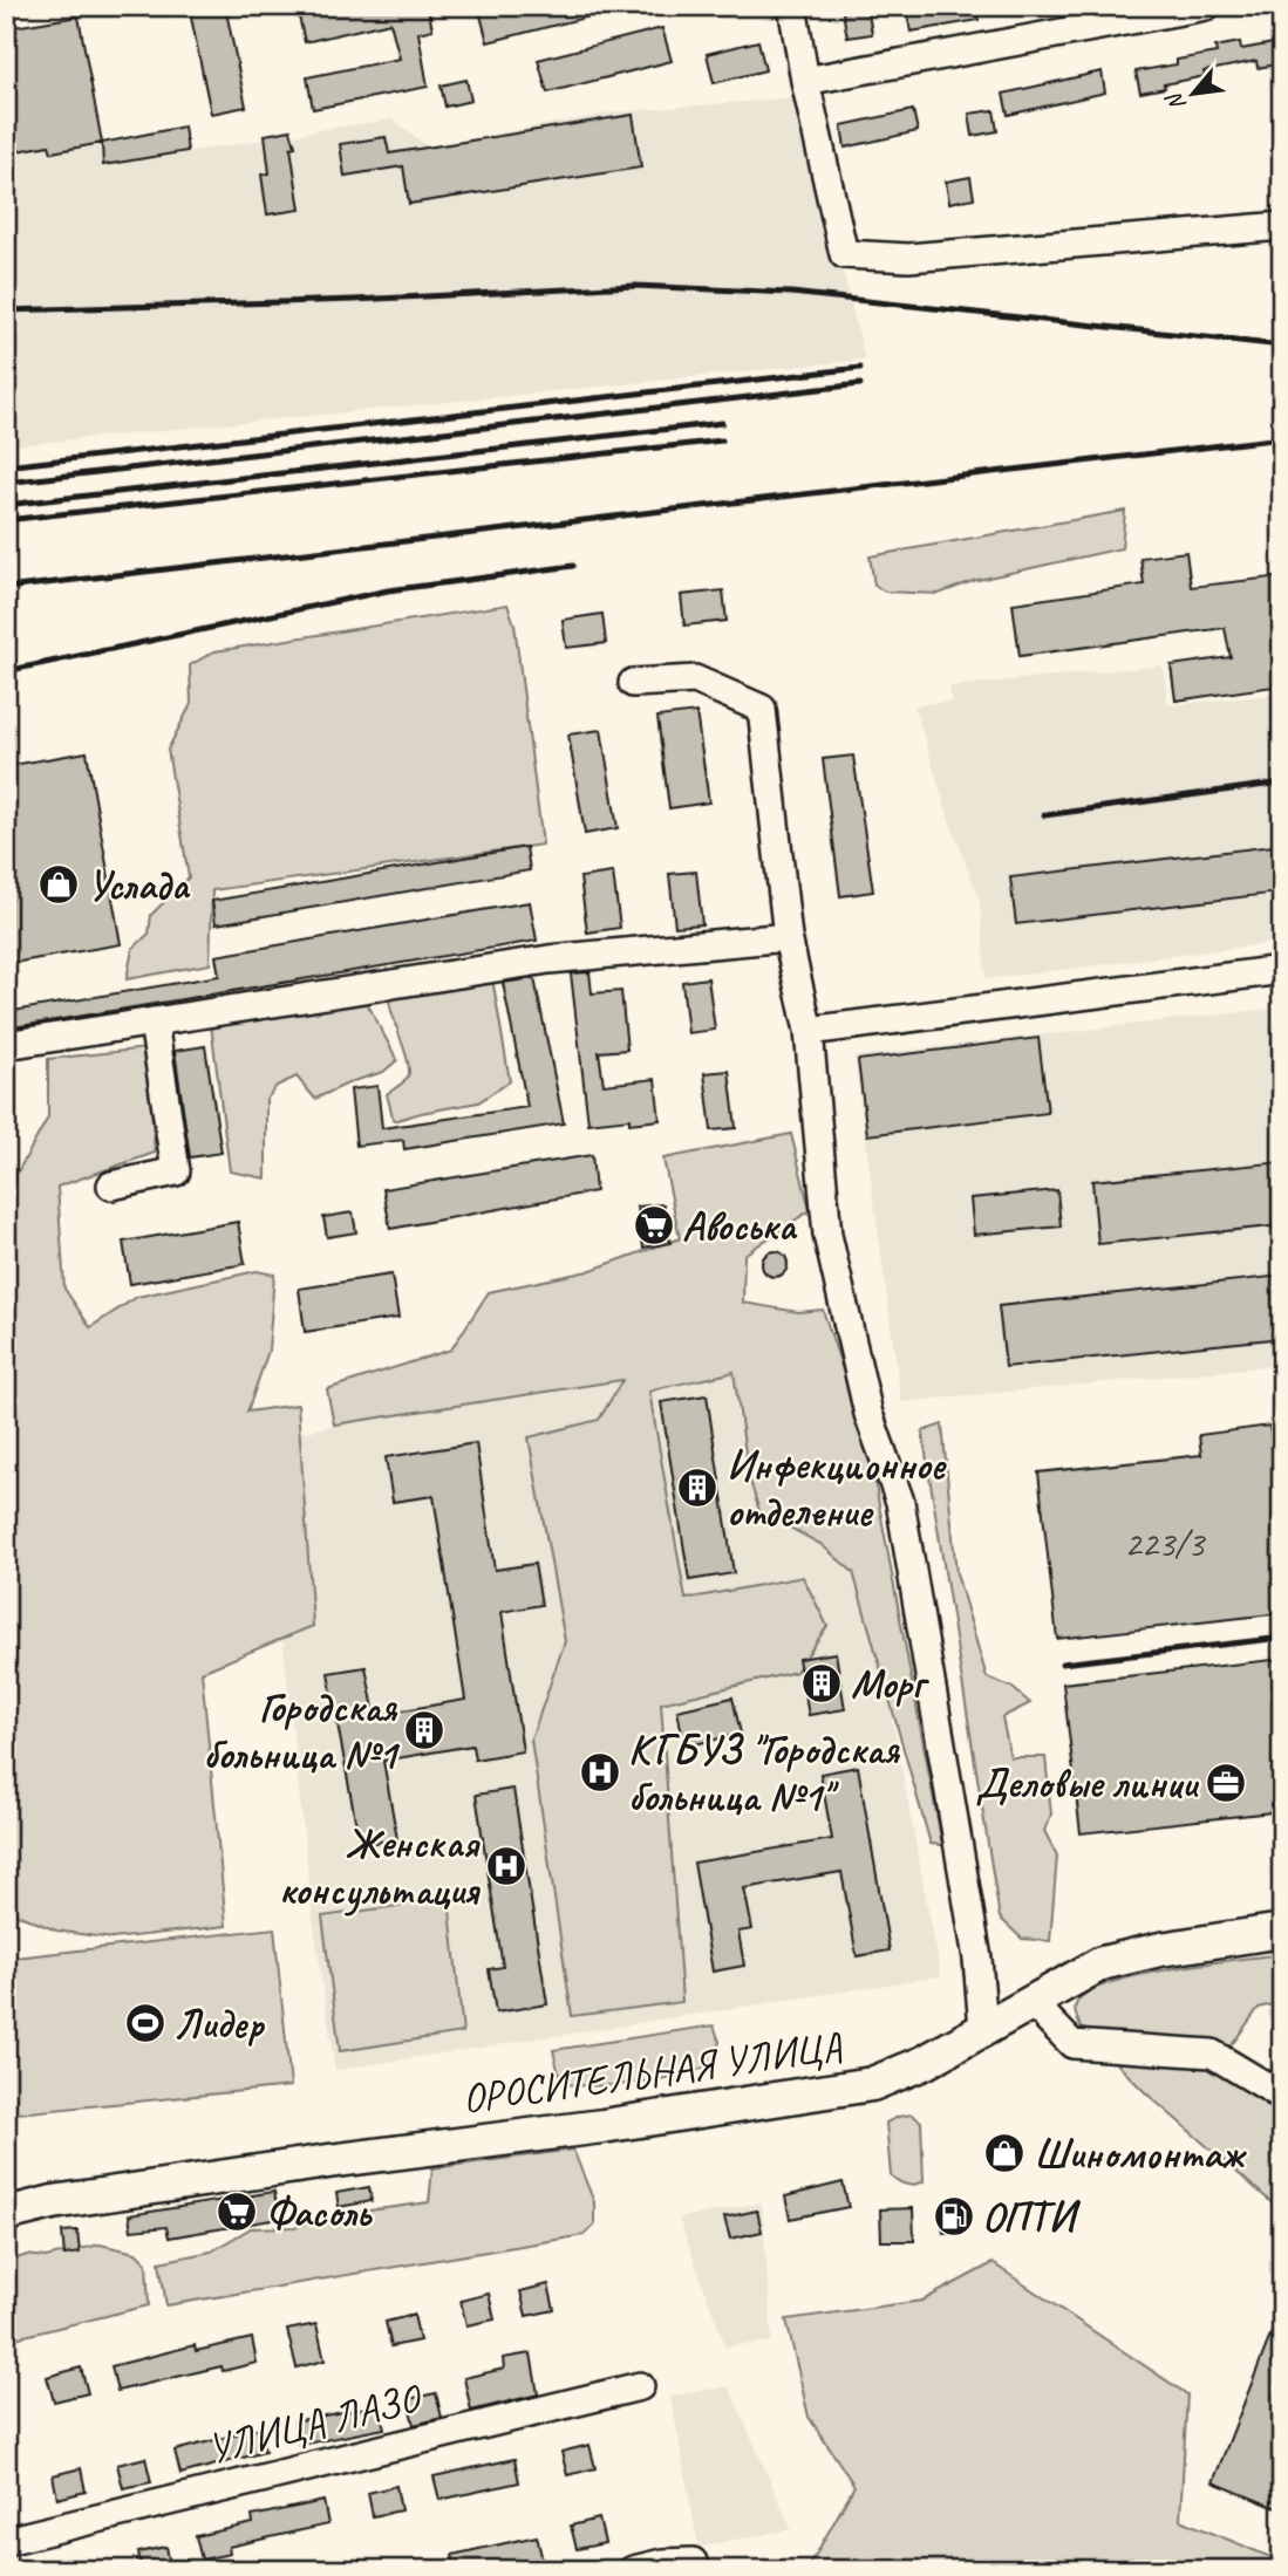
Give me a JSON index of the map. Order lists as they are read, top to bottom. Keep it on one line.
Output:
{"streets":{"main road":["ОРОСИТЕЛЬНАЯ УЛИЦА"],"street":["УЛИЦА ЛАЗО"]},"places":{"shop":["Услада","Шиномонтаж"],"supermarket":["Авоська","Фасоль"],"building":["Инфекционное отделение","Морг","Городская больница №1"],"hospital":["КГБУЗ \"Городская больница №1\"","Женская консультация"],"office":["Деловые линии"],"sports":["Лидер"],"fuel station":["ОПТИ"]},"house_numbers":["223/3"],"north":"bottom left"}
